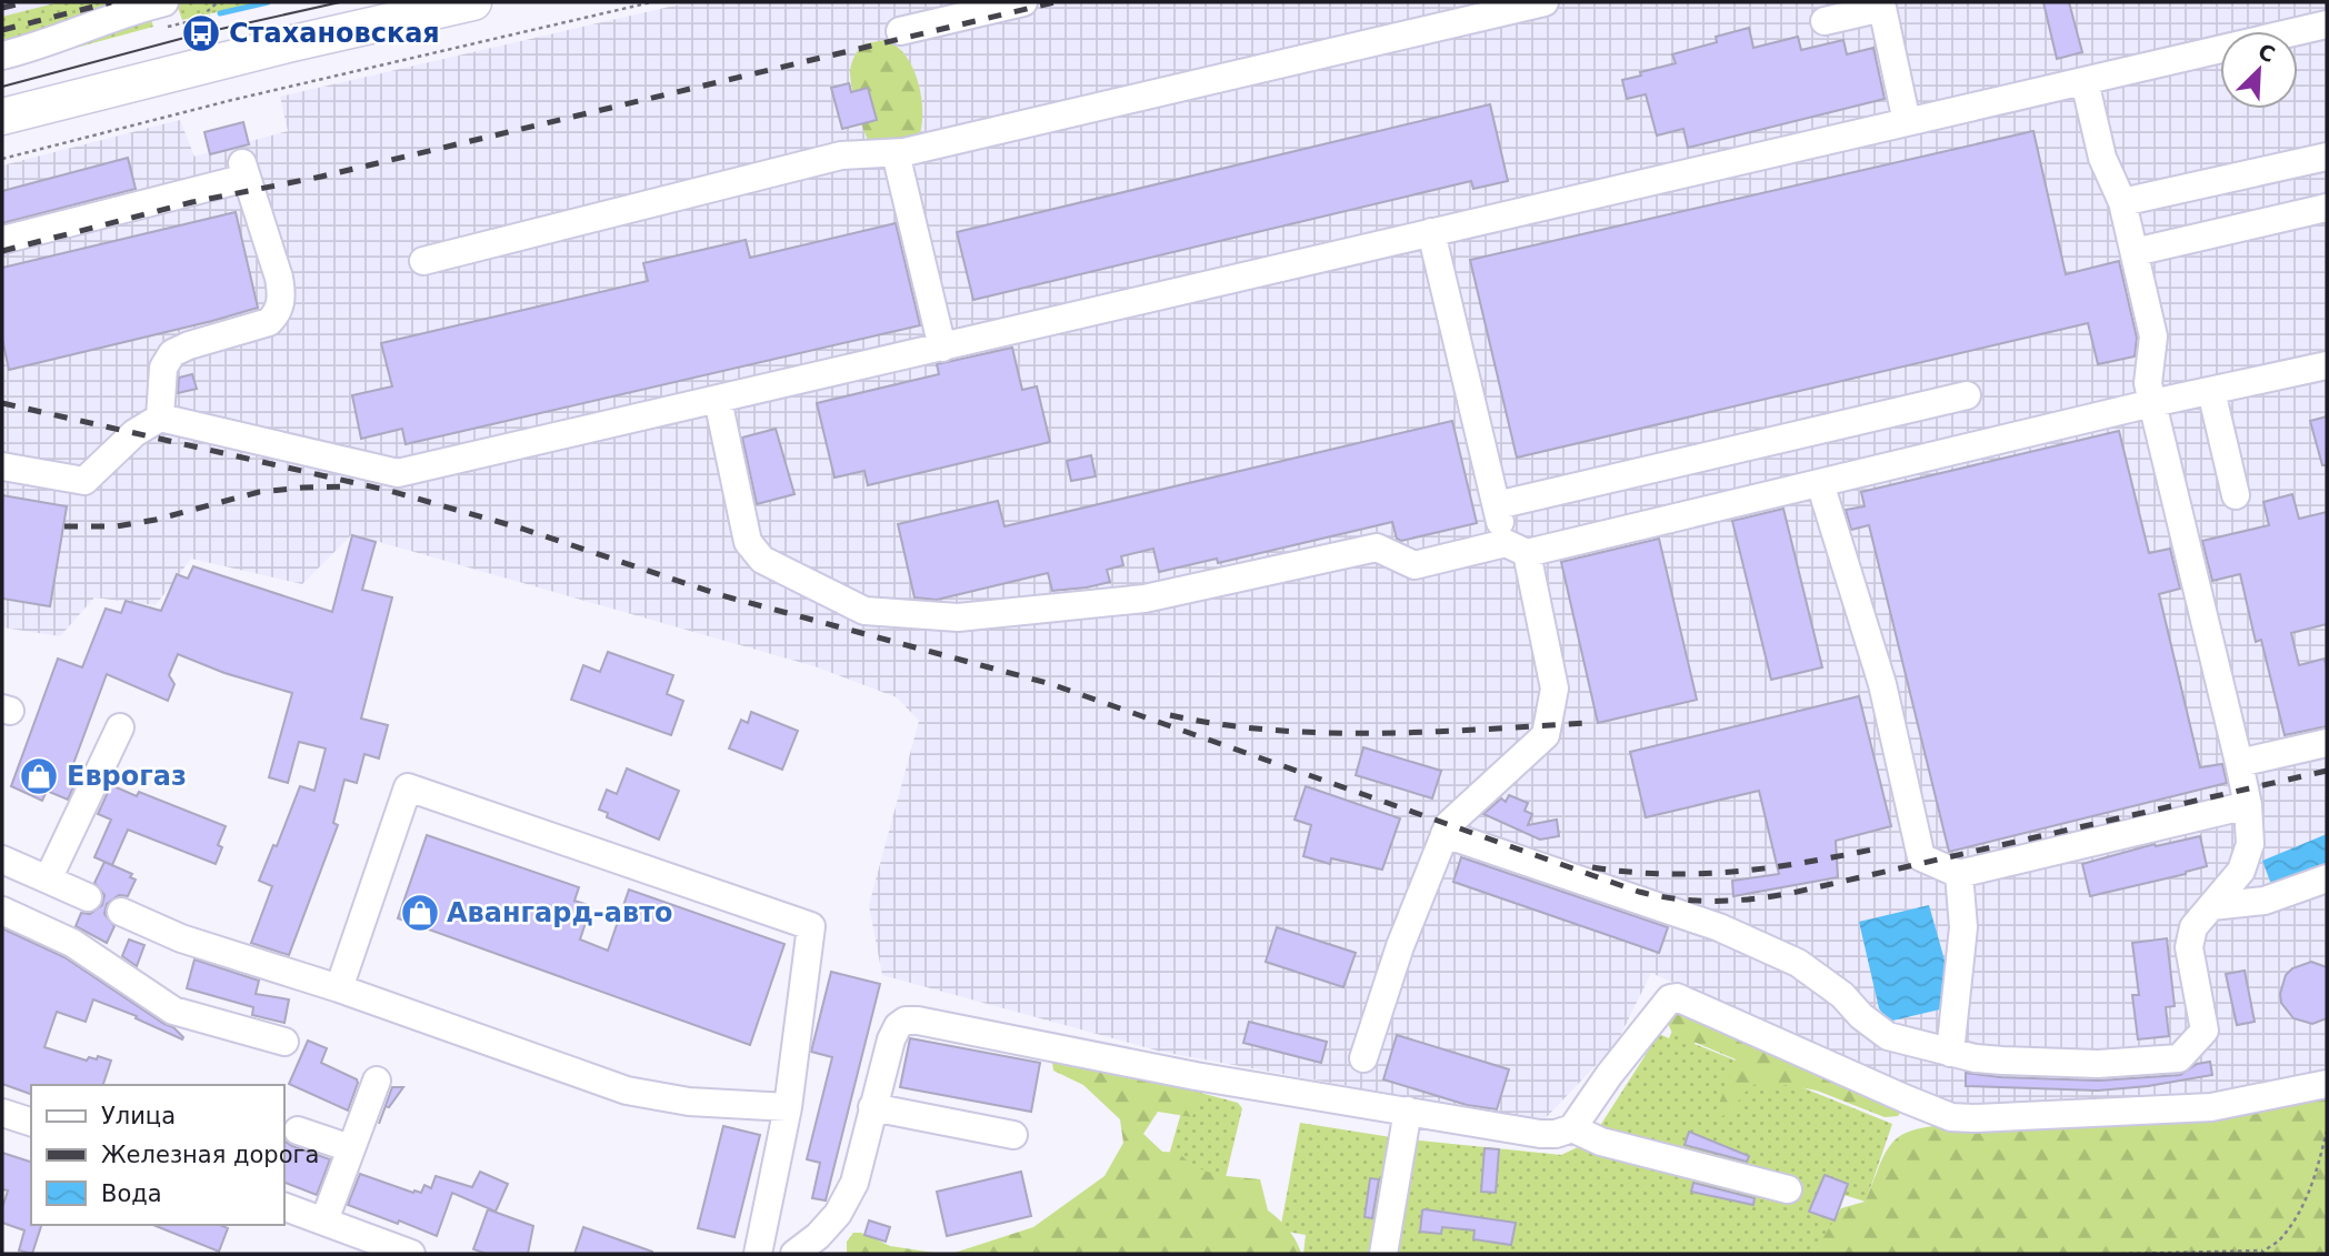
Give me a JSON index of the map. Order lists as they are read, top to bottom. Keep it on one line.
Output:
{"places":{"bus stop":["Стахановская"],"shop":["Еврогаз","Авангард-авто"]},"legend":["Улица","Железная дорога","Вода"],"north":"top right"}
